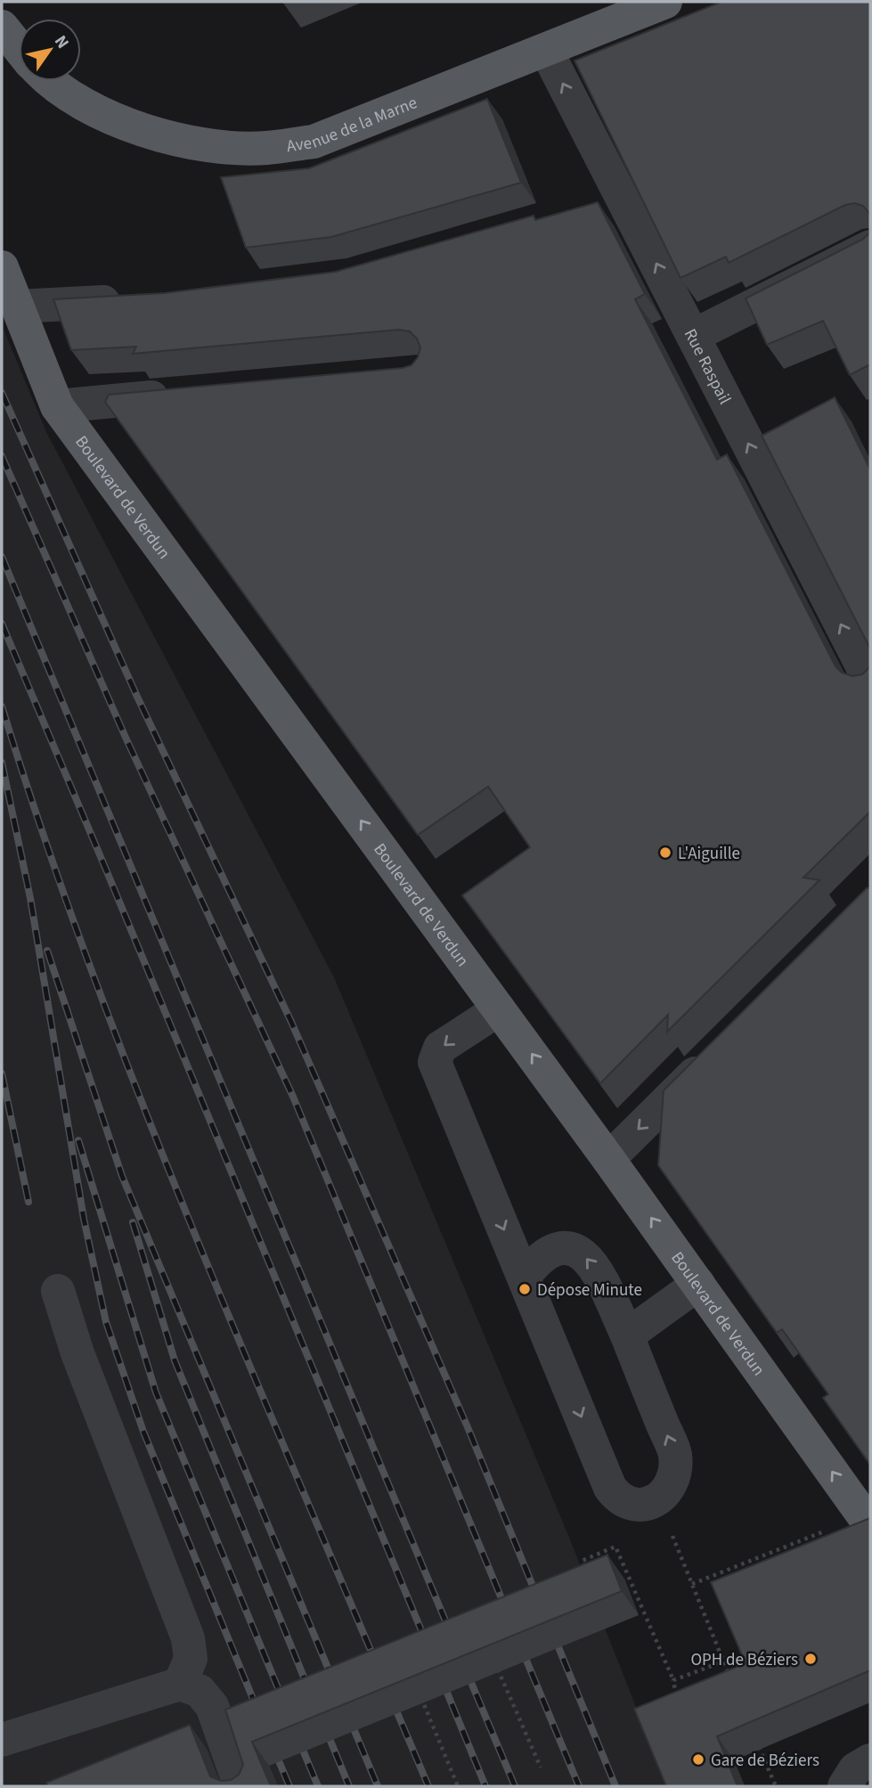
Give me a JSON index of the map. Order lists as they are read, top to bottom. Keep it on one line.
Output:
{"streets":{"main road":["Avenue de la Marne","Boulevard de Verdun"],"street":["Rue Raspail"]},"crossings":[["Avenue de la Marne","Rue Raspail"]],"one_way":["Rue Raspail","Boulevard de Verdun"],"places":["L'Aiguille","Dépose Minute","OPH de Béziers","Gare de Béziers"],"north":"top right"}
